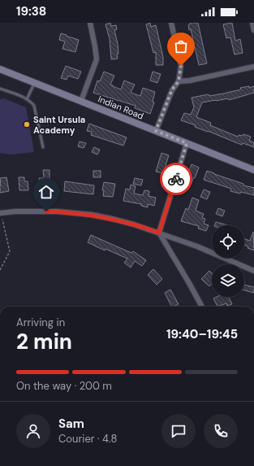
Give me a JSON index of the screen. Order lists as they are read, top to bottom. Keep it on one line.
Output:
{"streets":{"street":["Indian Road"]},"places":["Saint Ursula Academy"],"page":{"status":"19:38","heading":["2 min","Arriving in","19:40–19:45"],"panel":["Sam","Courier · 4.8"],"bar":"On the way · 200 m"}}
